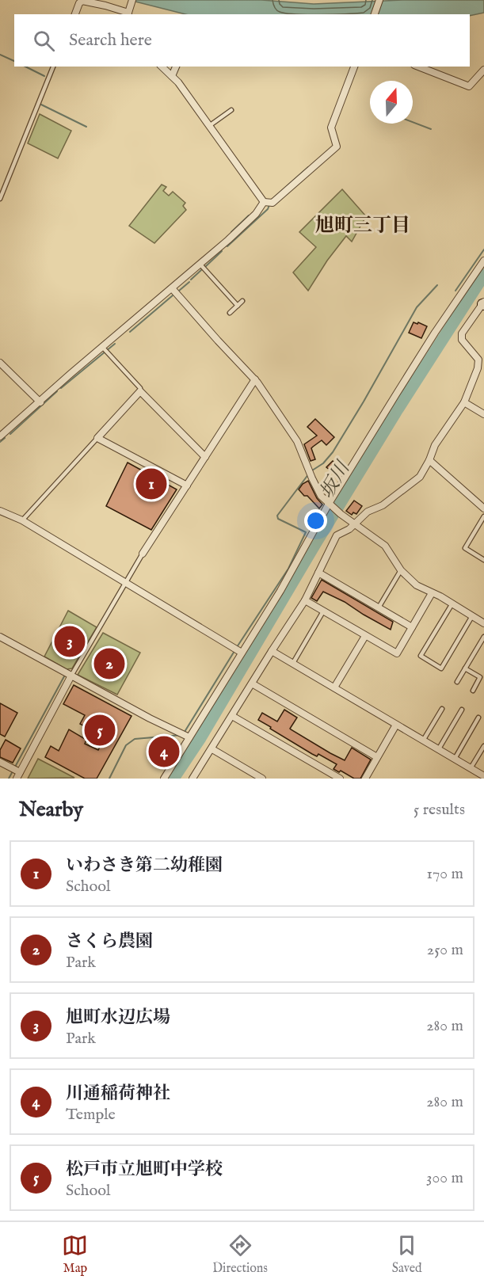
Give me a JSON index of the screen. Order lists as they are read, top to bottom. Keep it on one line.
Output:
{"districts":["旭町三丁目"],"water":["坂川"],"north":"top","page":{"search":"Search here","pins":["1","3","2","5","4"],"heading":["Nearby","5 results"],"list":[{"mark":"1","name":"いわさき第二幼稚園","note":"School","value":"170 m"},{"mark":"2","name":"さくら農園","note":"Park","value":"250 m"},{"mark":"3","name":"旭町水辺広場","note":"Park","value":"280 m"},{"mark":"4","name":"川通稲荷神社","note":"Temple","value":"280 m"},{"mark":"5","name":"松戸市立旭町中学校","note":"School","value":"300 m"}],"nav":["Map","Directions","Saved"]}}
